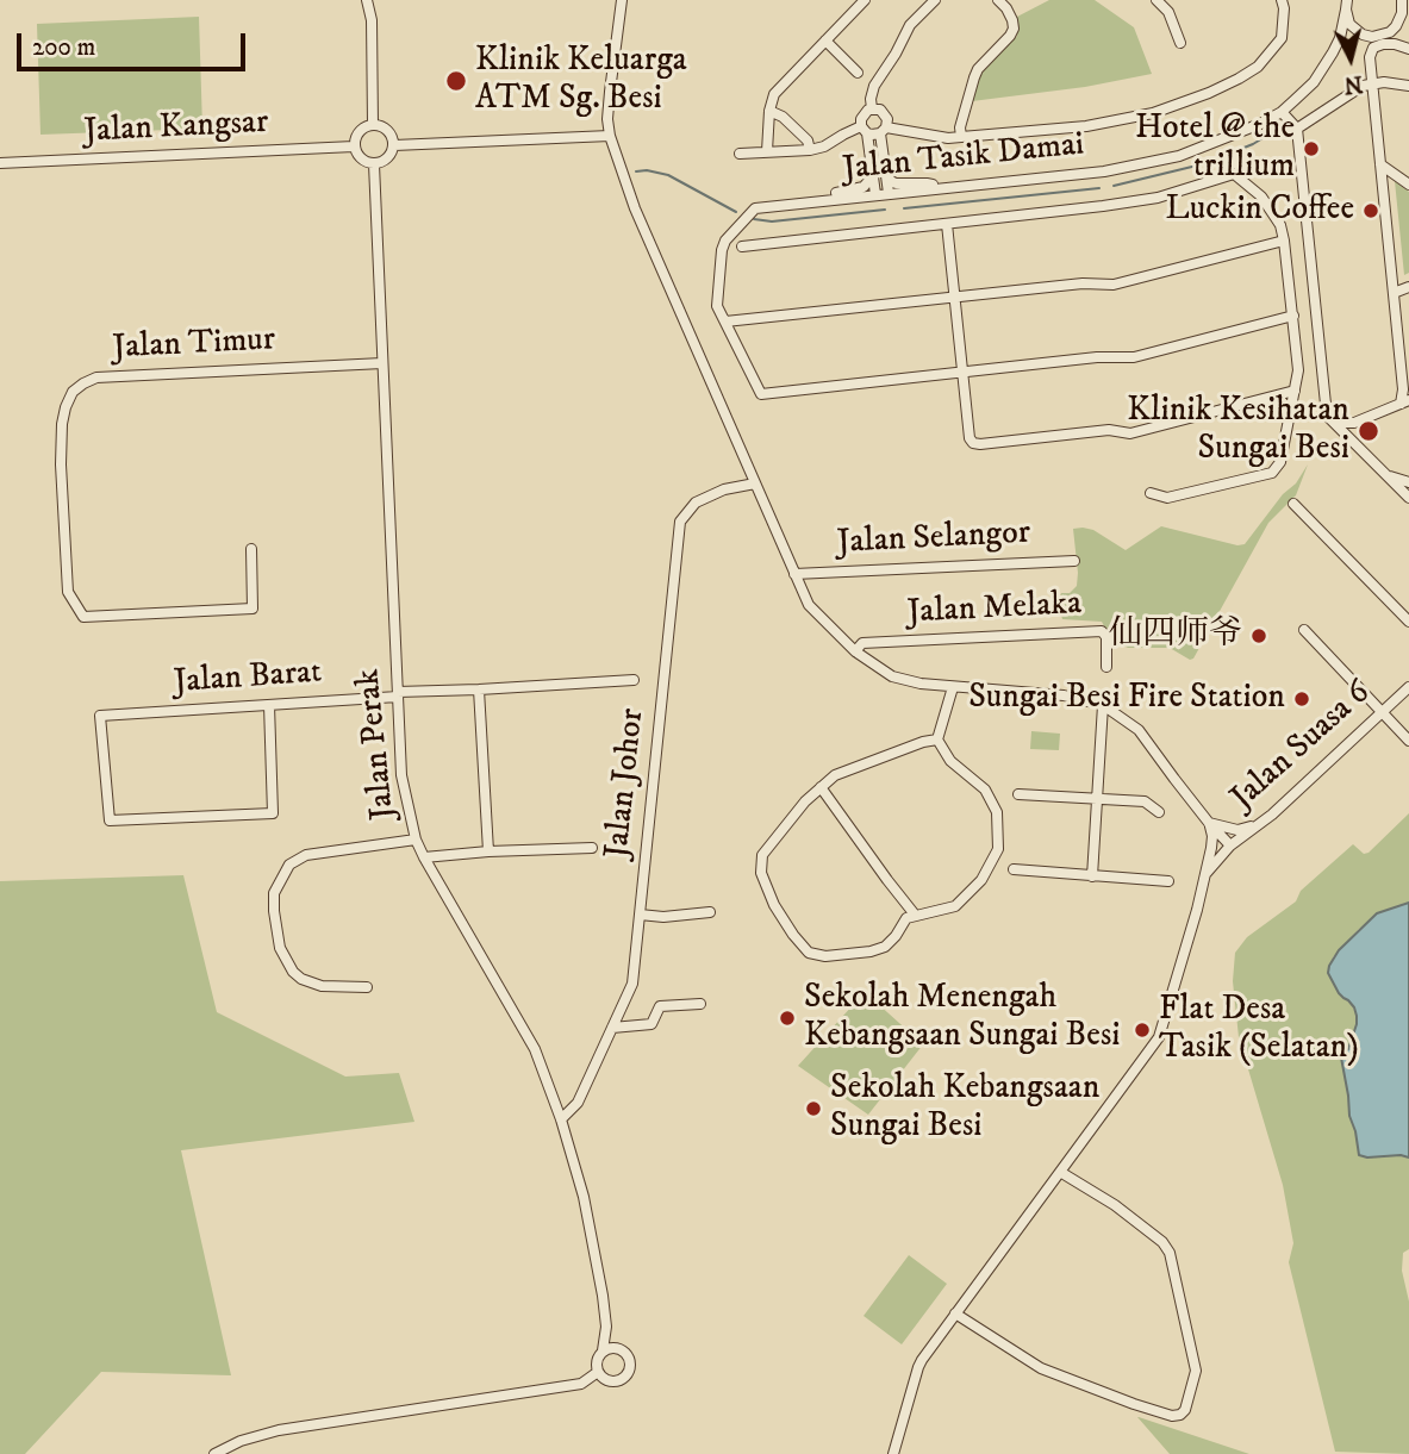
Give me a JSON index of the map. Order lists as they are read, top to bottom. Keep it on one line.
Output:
{"streets":{"street":["Jalan Kangsar","Jalan Tasik Damai","Jalan Timur","Jalan Selangor","Jalan Melaka","Jalan Barat","Jalan Perak","Jalan Suasa 6","Jalan Johor"]},"crossings":[["Jalan Kangsar","Jalan Perak"],["Jalan Timur","Jalan Perak"],["Jalan Barat","Jalan Perak"],["Jalan Perak","Jalan Johor"]],"places":["Klinik Keluarga ATM Sg. Besi","Hotel @ the trillium","Luckin Coffee","Klinik Kesihatan Sungai Besi","仙四师爷","Sungai Besi Fire Station","Sekolah Menengah Kebangsaan Sungai Besi","Flat Desa Tasik (Selatan)","Sekolah Kebangsaan Sungai Besi"],"scale_bar":"200 m","north":"bottom"}
